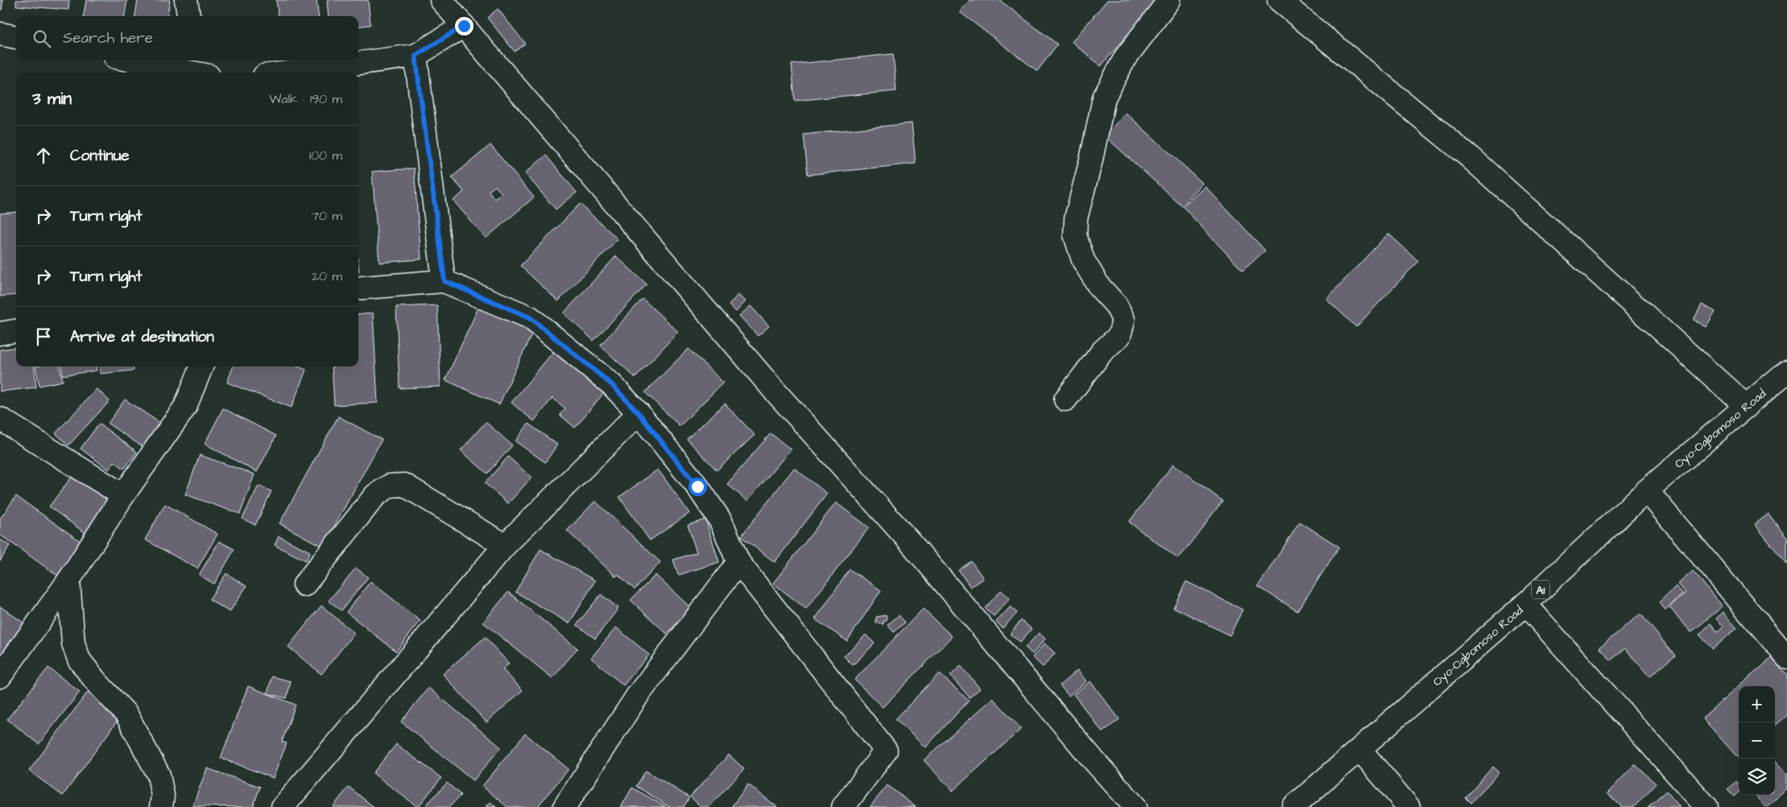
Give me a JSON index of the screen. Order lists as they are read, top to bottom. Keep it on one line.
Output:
{"streets":{"main road":["Oyo-Ogbomoso Road","A1"]},"page":{"search":"Search here","heading":["3 min","Walk · 190 m"],"list":[["Continue","100 m"],["Turn right","70 m"],["Turn right","20 m"],"Arrive at destination"],"map_buttons":["+","−"]}}
